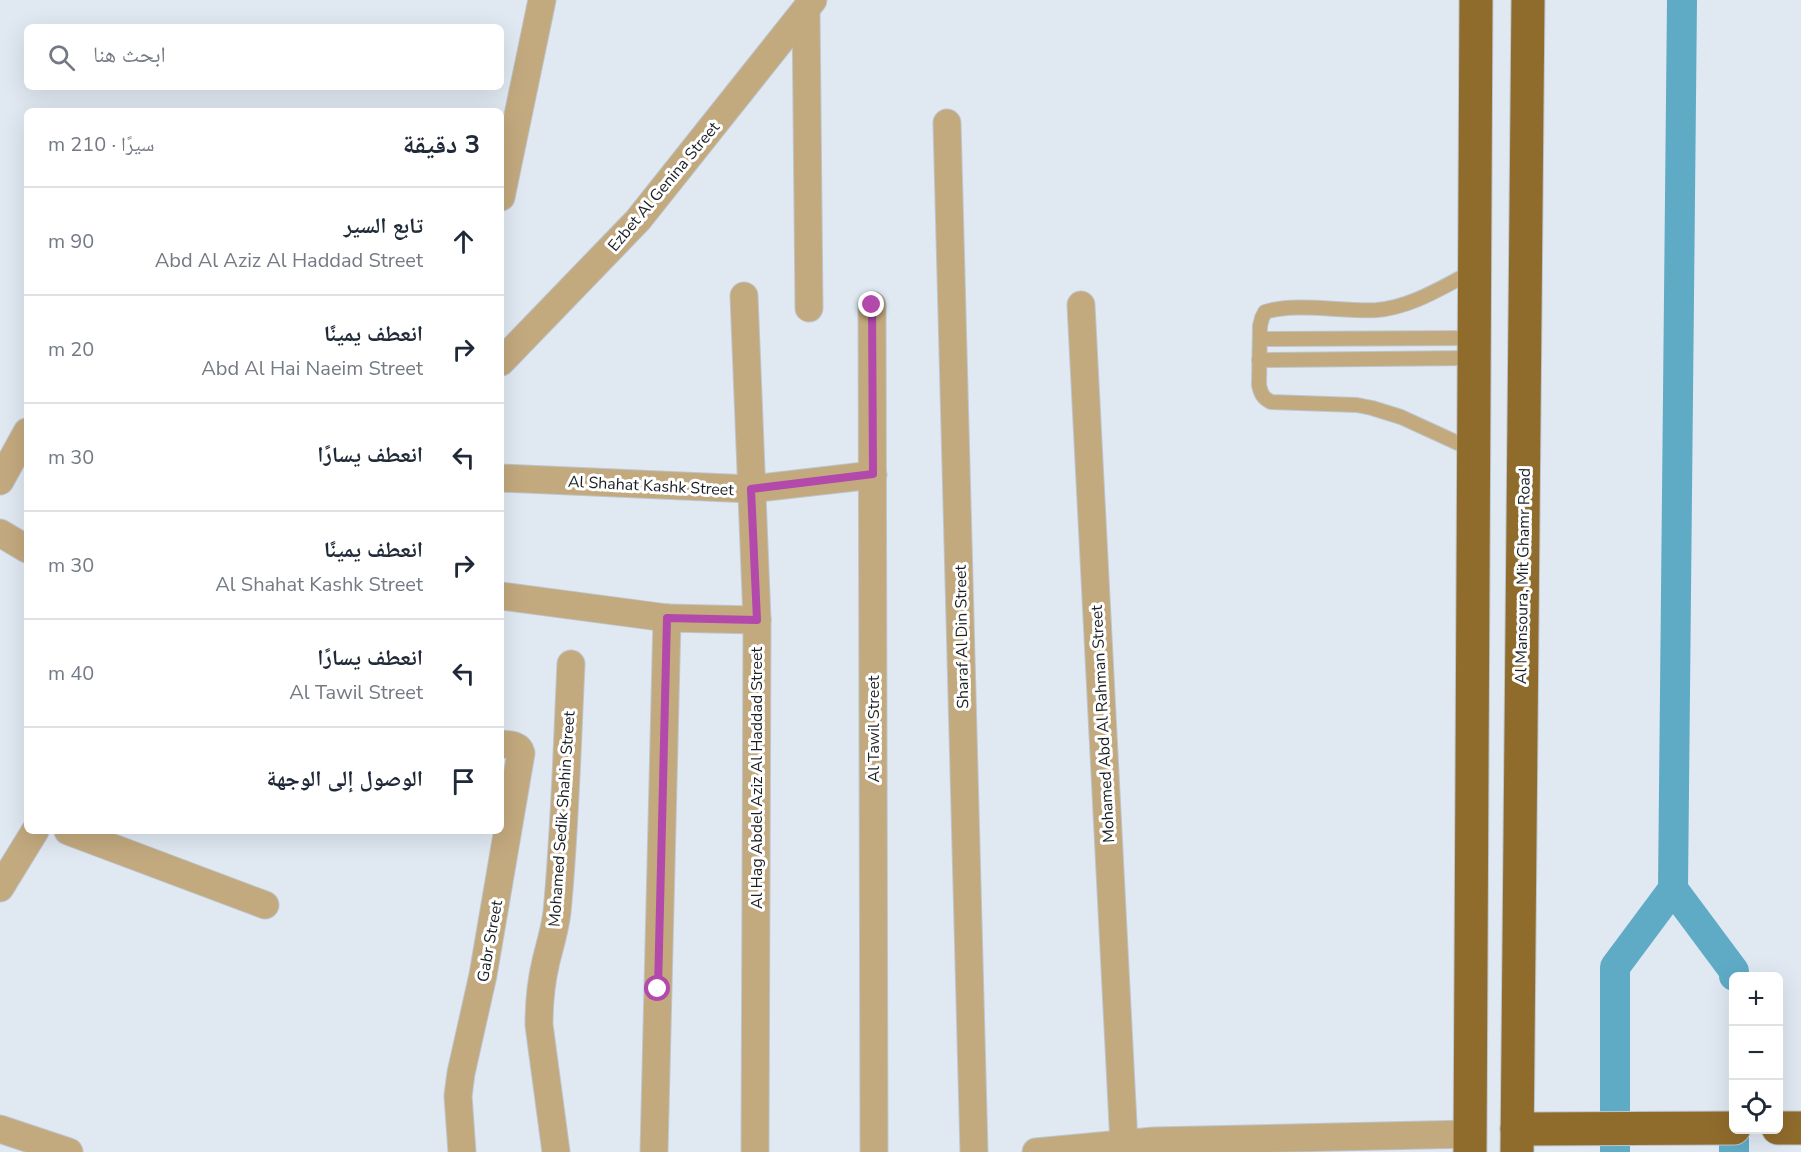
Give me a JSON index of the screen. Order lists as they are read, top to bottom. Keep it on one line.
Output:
{"streets":{"highway":["Al Mansoura, Mit Ghamr Road"],"street":["Ezbet Al Genina Street","Al Shahat Kashk Street","Sharaf Al Din Street","Mohamed Abd Al Rahman Street","Al Tawil Street","Al Hag Abdel Aziz Al Haddad Street","Mohamed Sedik Shahin Street","Gabr Street"]},"crossings":[["Al Shahat Kashk Street","Al Tawil Street"],["Al Shahat Kashk Street","Al Hag Abdel Aziz Al Haddad Street"]],"page":{"search":"ابحث هنا","heading":["3 دقيقة","سيرًا · 210 m"],"list":[["تابع السير","Abd Al Aziz Al Haddad Street","90 m"],["انعطف يمينًا","Abd Al Hai Naeim Street","20 m"],["انعطف يسارًا","30 m"],["انعطف يمينًا","Al Shahat Kashk Street","30 m"],["انعطف يسارًا","Al Tawil Street","40 m"],"الوصول إلى الوجهة"],"map_buttons":["+","−"]}}
